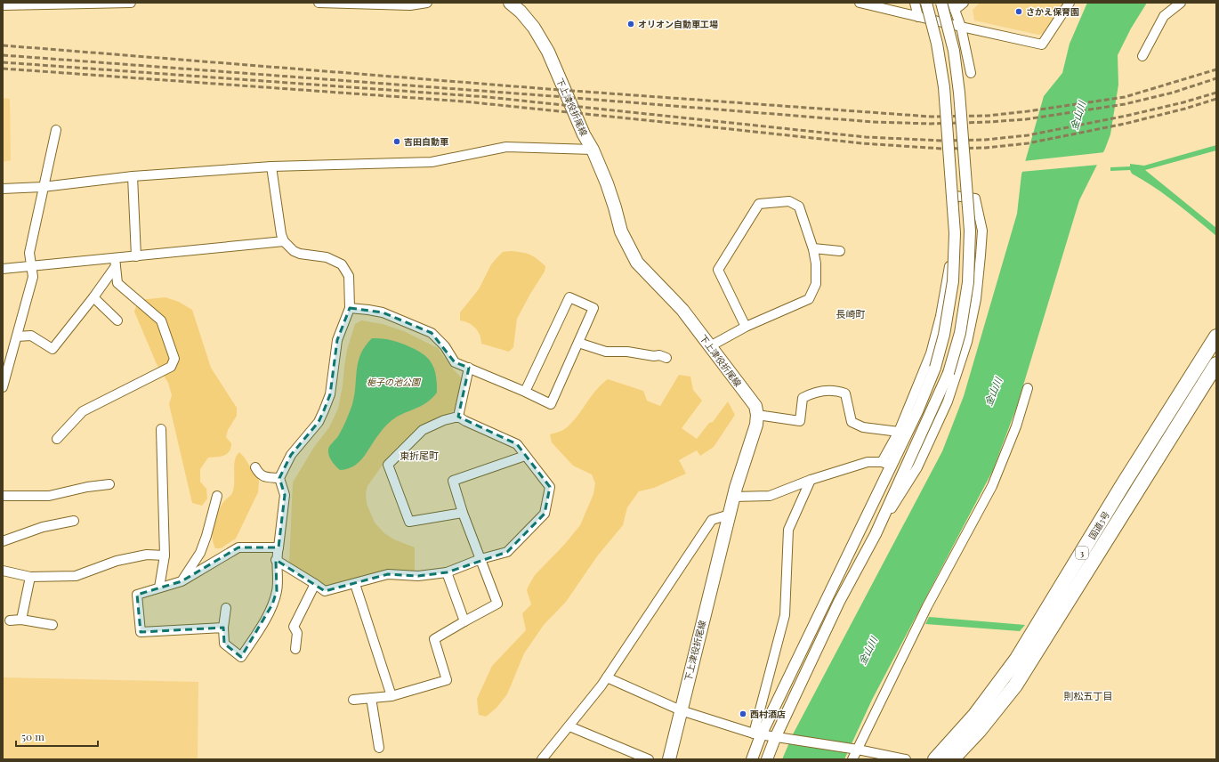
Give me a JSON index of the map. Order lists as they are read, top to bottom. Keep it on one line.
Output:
{"streets":{"highway":["国道3号","3"],"main road":["下上津役折尾線"]},"districts":["長崎町","東折尾町","則松五丁目"],"water":["金山川"],"parks":["梔子の池公園"],"places":["さかえ保育園","オリオン自動車工場","吉田自動車","西村酒店"],"scale_bar":"50 m"}
